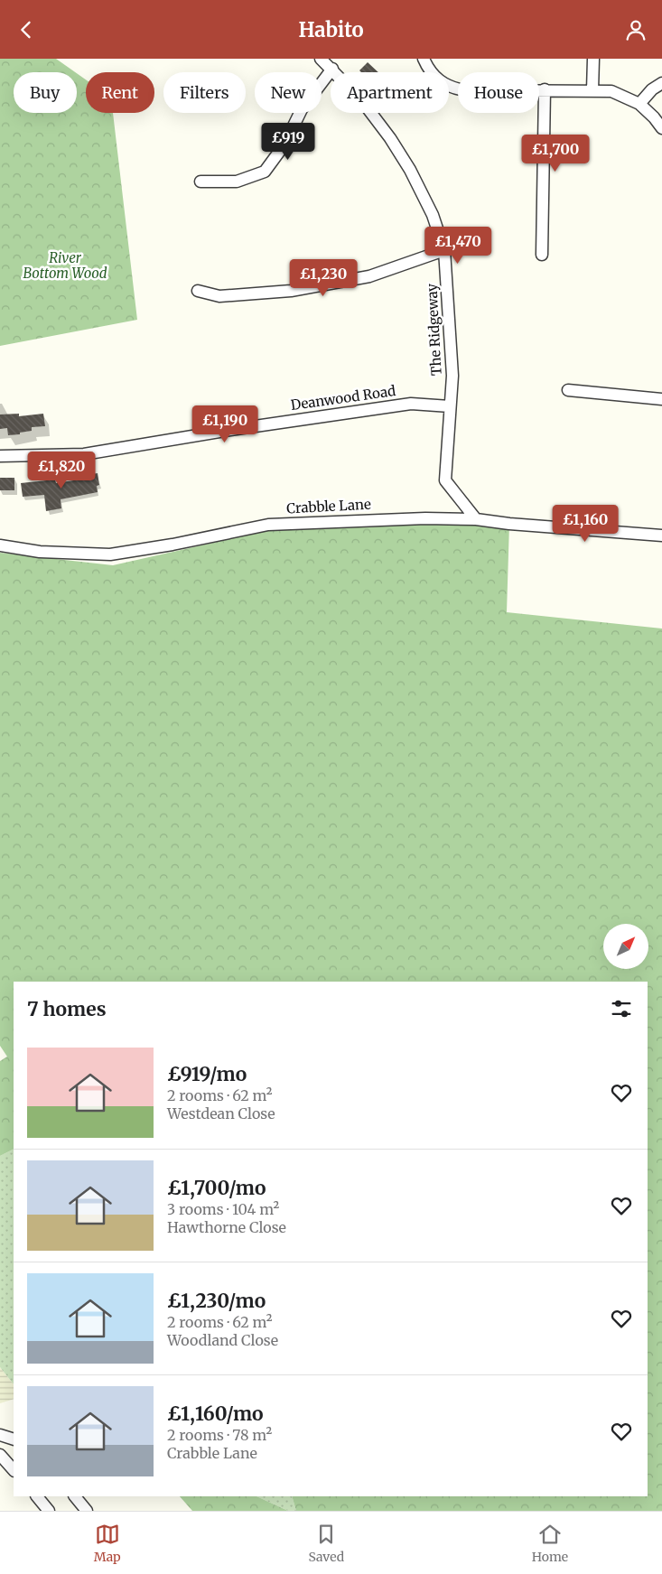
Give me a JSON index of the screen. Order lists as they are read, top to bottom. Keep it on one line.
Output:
{"streets":{"street":["The Ridgeway","Deanwood Road","Crabble Lane"]},"crossings":[["The Ridgeway","Deanwood Road"],["The Ridgeway","Crabble Lane"]],"parks":["River Bottom Wood"],"north":"top right","page":{"header":"Habito","chip":["Buy","Rent","Filters","New","Apartment","House"],"price":["£919","£1,700","£1,470","£1,230","£1,190","£1,820","£1,160"],"heading":"7 homes","list":[{"name":"£919/mo","note":"2 rooms · 62 m² · Westdean Close"},{"name":"£1,700/mo","note":"3 rooms · 104 m² · Hawthorne Close"},{"name":"£1,230/mo","note":"2 rooms · 62 m² · Woodland Close"},{"name":"£1,160/mo","note":"2 rooms · 78 m² · Crabble Lane"}],"tabs":["Map","Saved","Home"]}}
